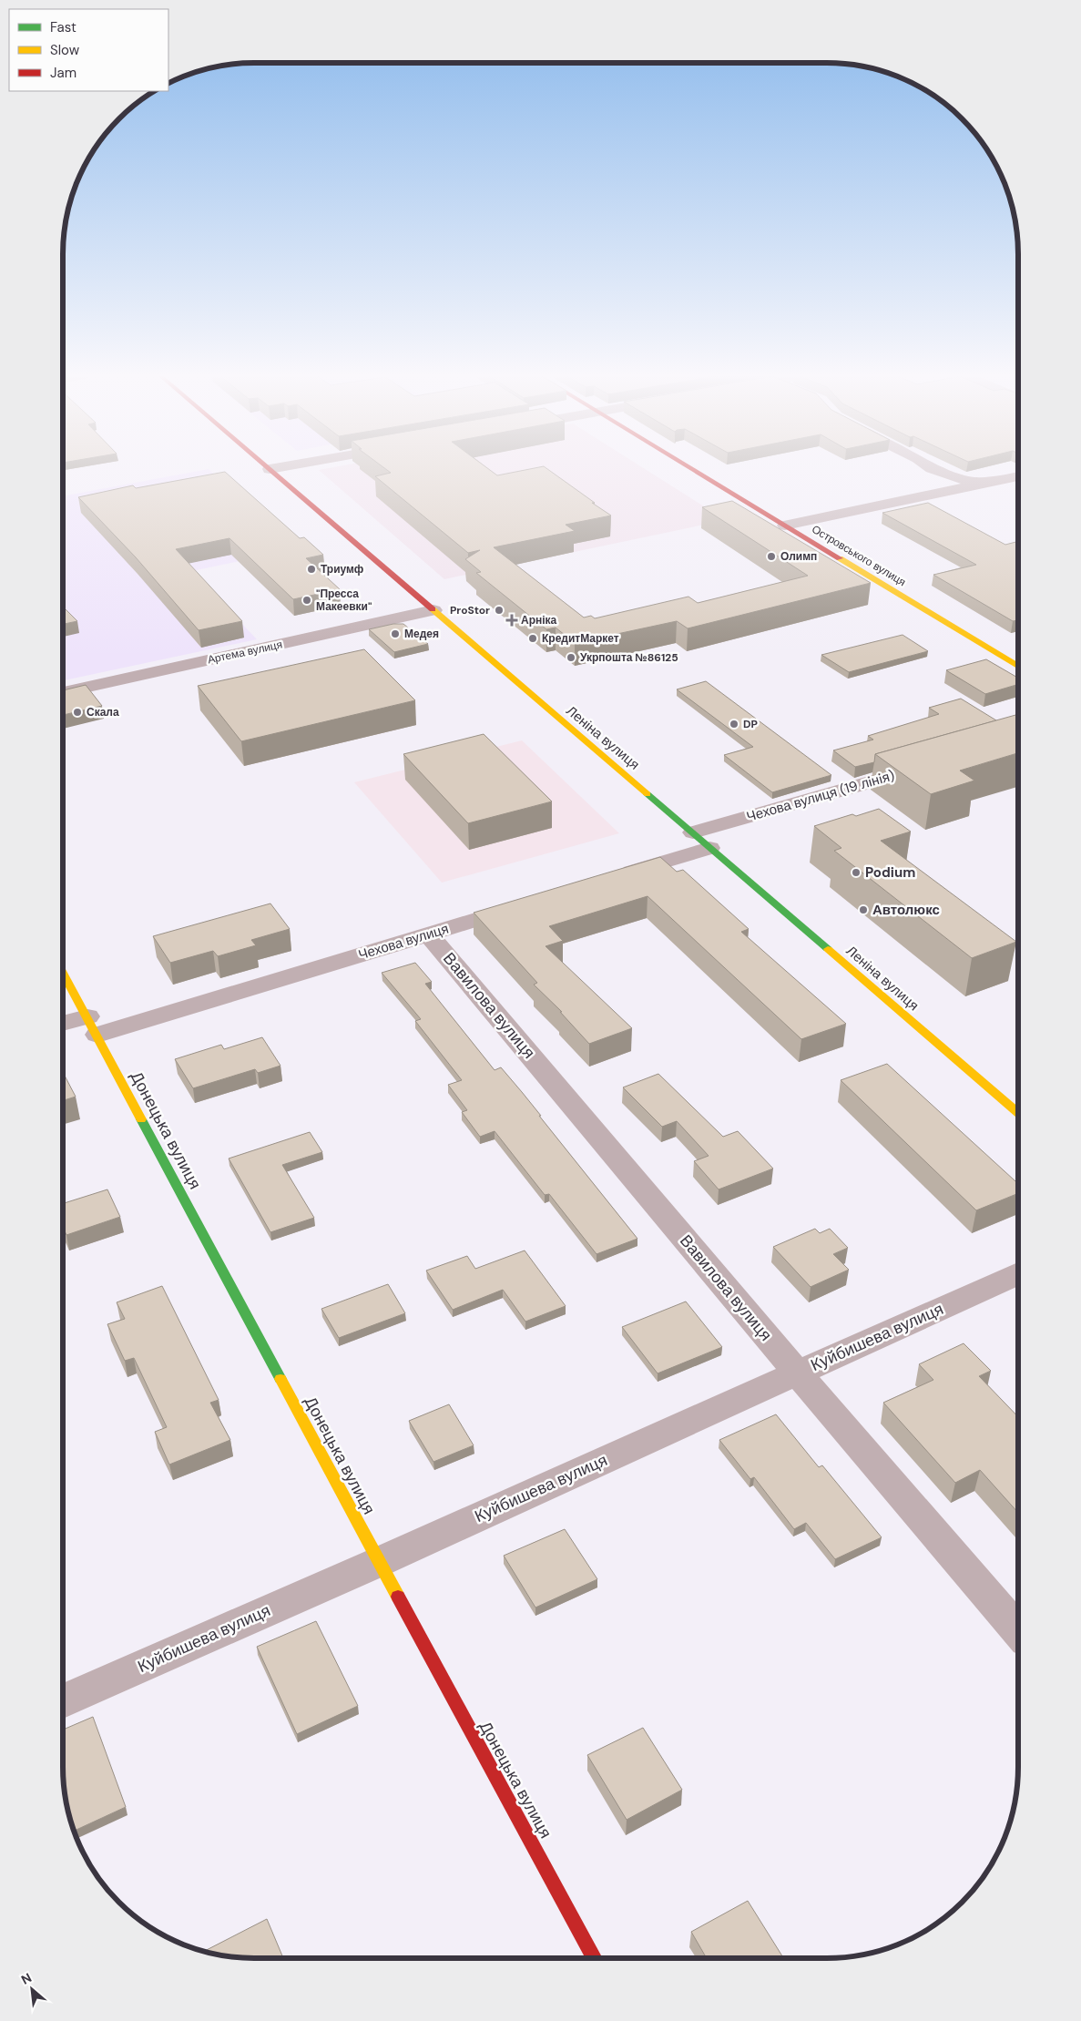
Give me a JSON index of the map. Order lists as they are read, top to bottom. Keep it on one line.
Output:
{"streets":{"street":["Островського вулиця","Артема вулиця","Леніна вулиця","Чехова вулиця (19 лiнiя)","Чехова вулиця","Вавилова вулиця","Донецька вулиця","Куйбишева вулиця"]},"crossings":[["Артема вулиця","Леніна вулиця"],["Леніна вулиця","Чехова вулиця (19 лiнiя)"],["Чехова вулиця","Вавилова вулиця"],["Чехова вулиця","Донецька вулиця"],["Вавилова вулиця","Куйбишева вулиця"],["Донецька вулиця","Куйбишева вулиця"]],"places":{"other":["Олимп","Триумф","\"Пресса Макеевки\"","ProStor","Медея","КредитМаркет","Укрпошта №86125","Скала","DP","Podium","Автолюкс"],"health":["Арніка"]},"legend":["Fast","Slow","Jam"],"north":"top left"}
